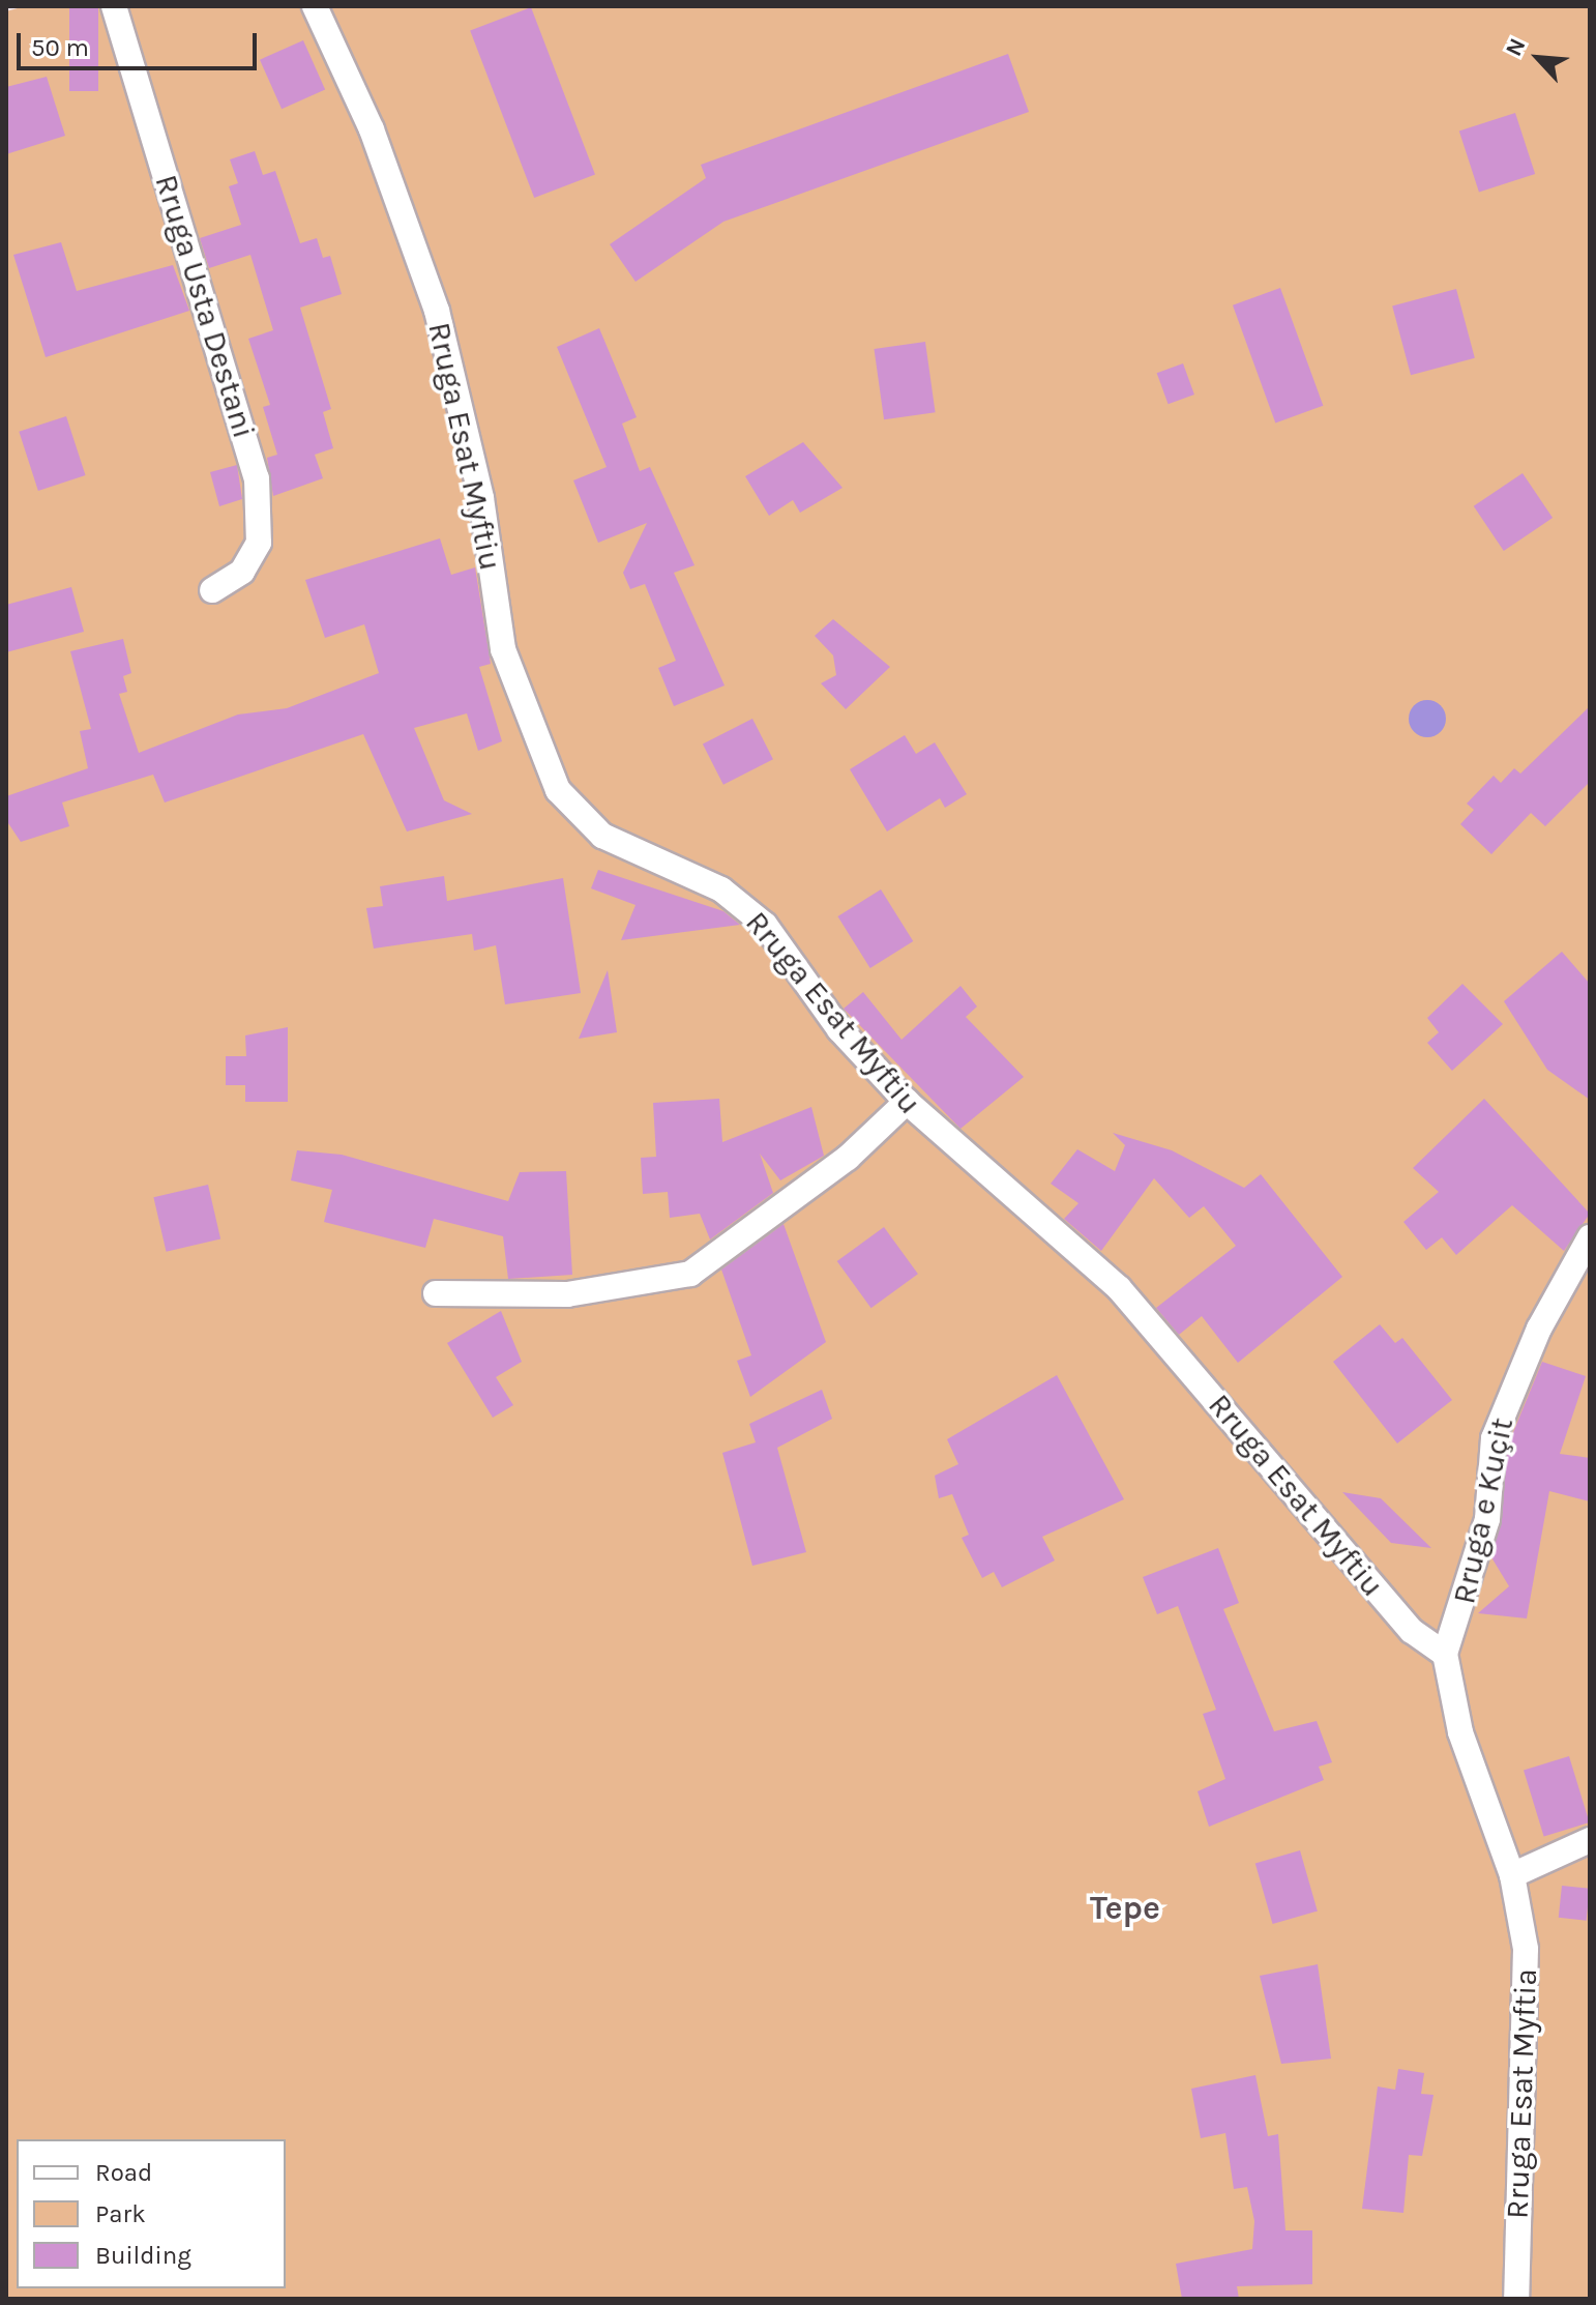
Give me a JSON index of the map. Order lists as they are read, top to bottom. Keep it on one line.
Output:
{"streets":{"street":["Rruga Usta Destani","Rruga Esat Myftiu","Rruga e Kuçit","Rruga Esat Myftia"]},"crossings":[["Rruga Esat Myftiu","Rruga e Kuçit"],["Rruga Esat Myftiu","Rruga Esat Myftia"],["Rruga e Kuçit","Rruga Esat Myftia"]],"districts":["Tepe"],"legend":["Road","Park","Building"],"scale_bar":"50 m","north":"top left"}
